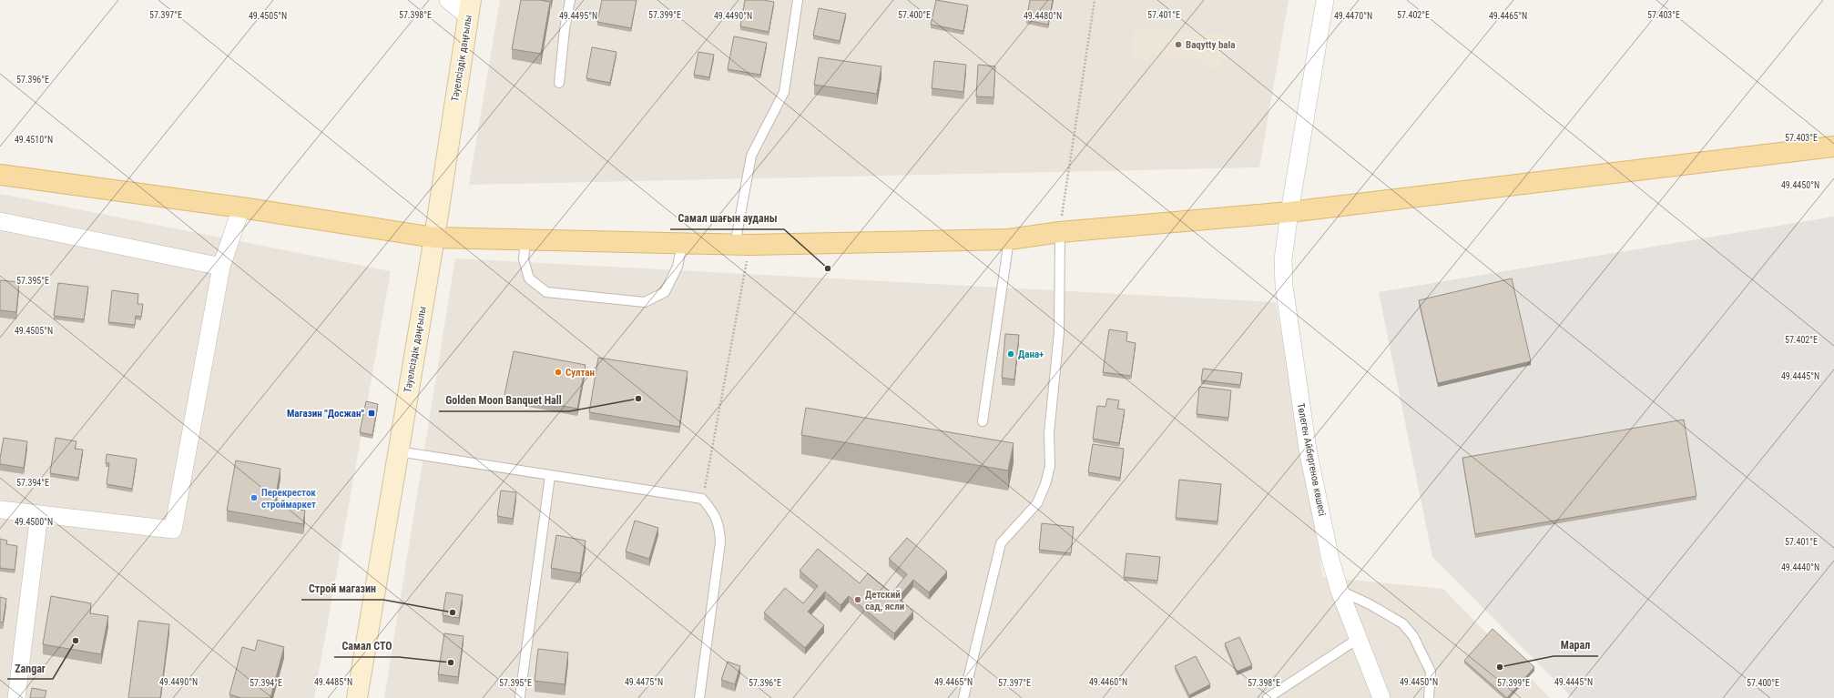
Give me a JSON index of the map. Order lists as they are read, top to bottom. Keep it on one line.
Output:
{"streets":{"street":["Тәуелсіздік даңғылы","Төлеген Айбергенов көшесі"]},"places":{"other":["Baqytty bala","Самал шағын ауданы","Дана+","Султан","Golden Moon Banquet Hall","Перекресток строймаркет","Детский сад, ясли","Строй магазин","Zangar","Самал СТО","Марал"],"transit":["Магазин \"Досжан\""]},"coordinates":["57.398°E","57.399°E","57.397°E","57.400°E","57.401°E","57.402°E","57.403°E","49.4505°N","49.4495°N","49.4490°N","49.4480°N","49.4470°N","49.4465°N","57.396°E","49.4510°N","49.4450°N","57.395°E","49.4445°N","57.394°E","49.4500°N","49.4440°N","49.4485°N","49.4475°N","49.4460°N"]}
